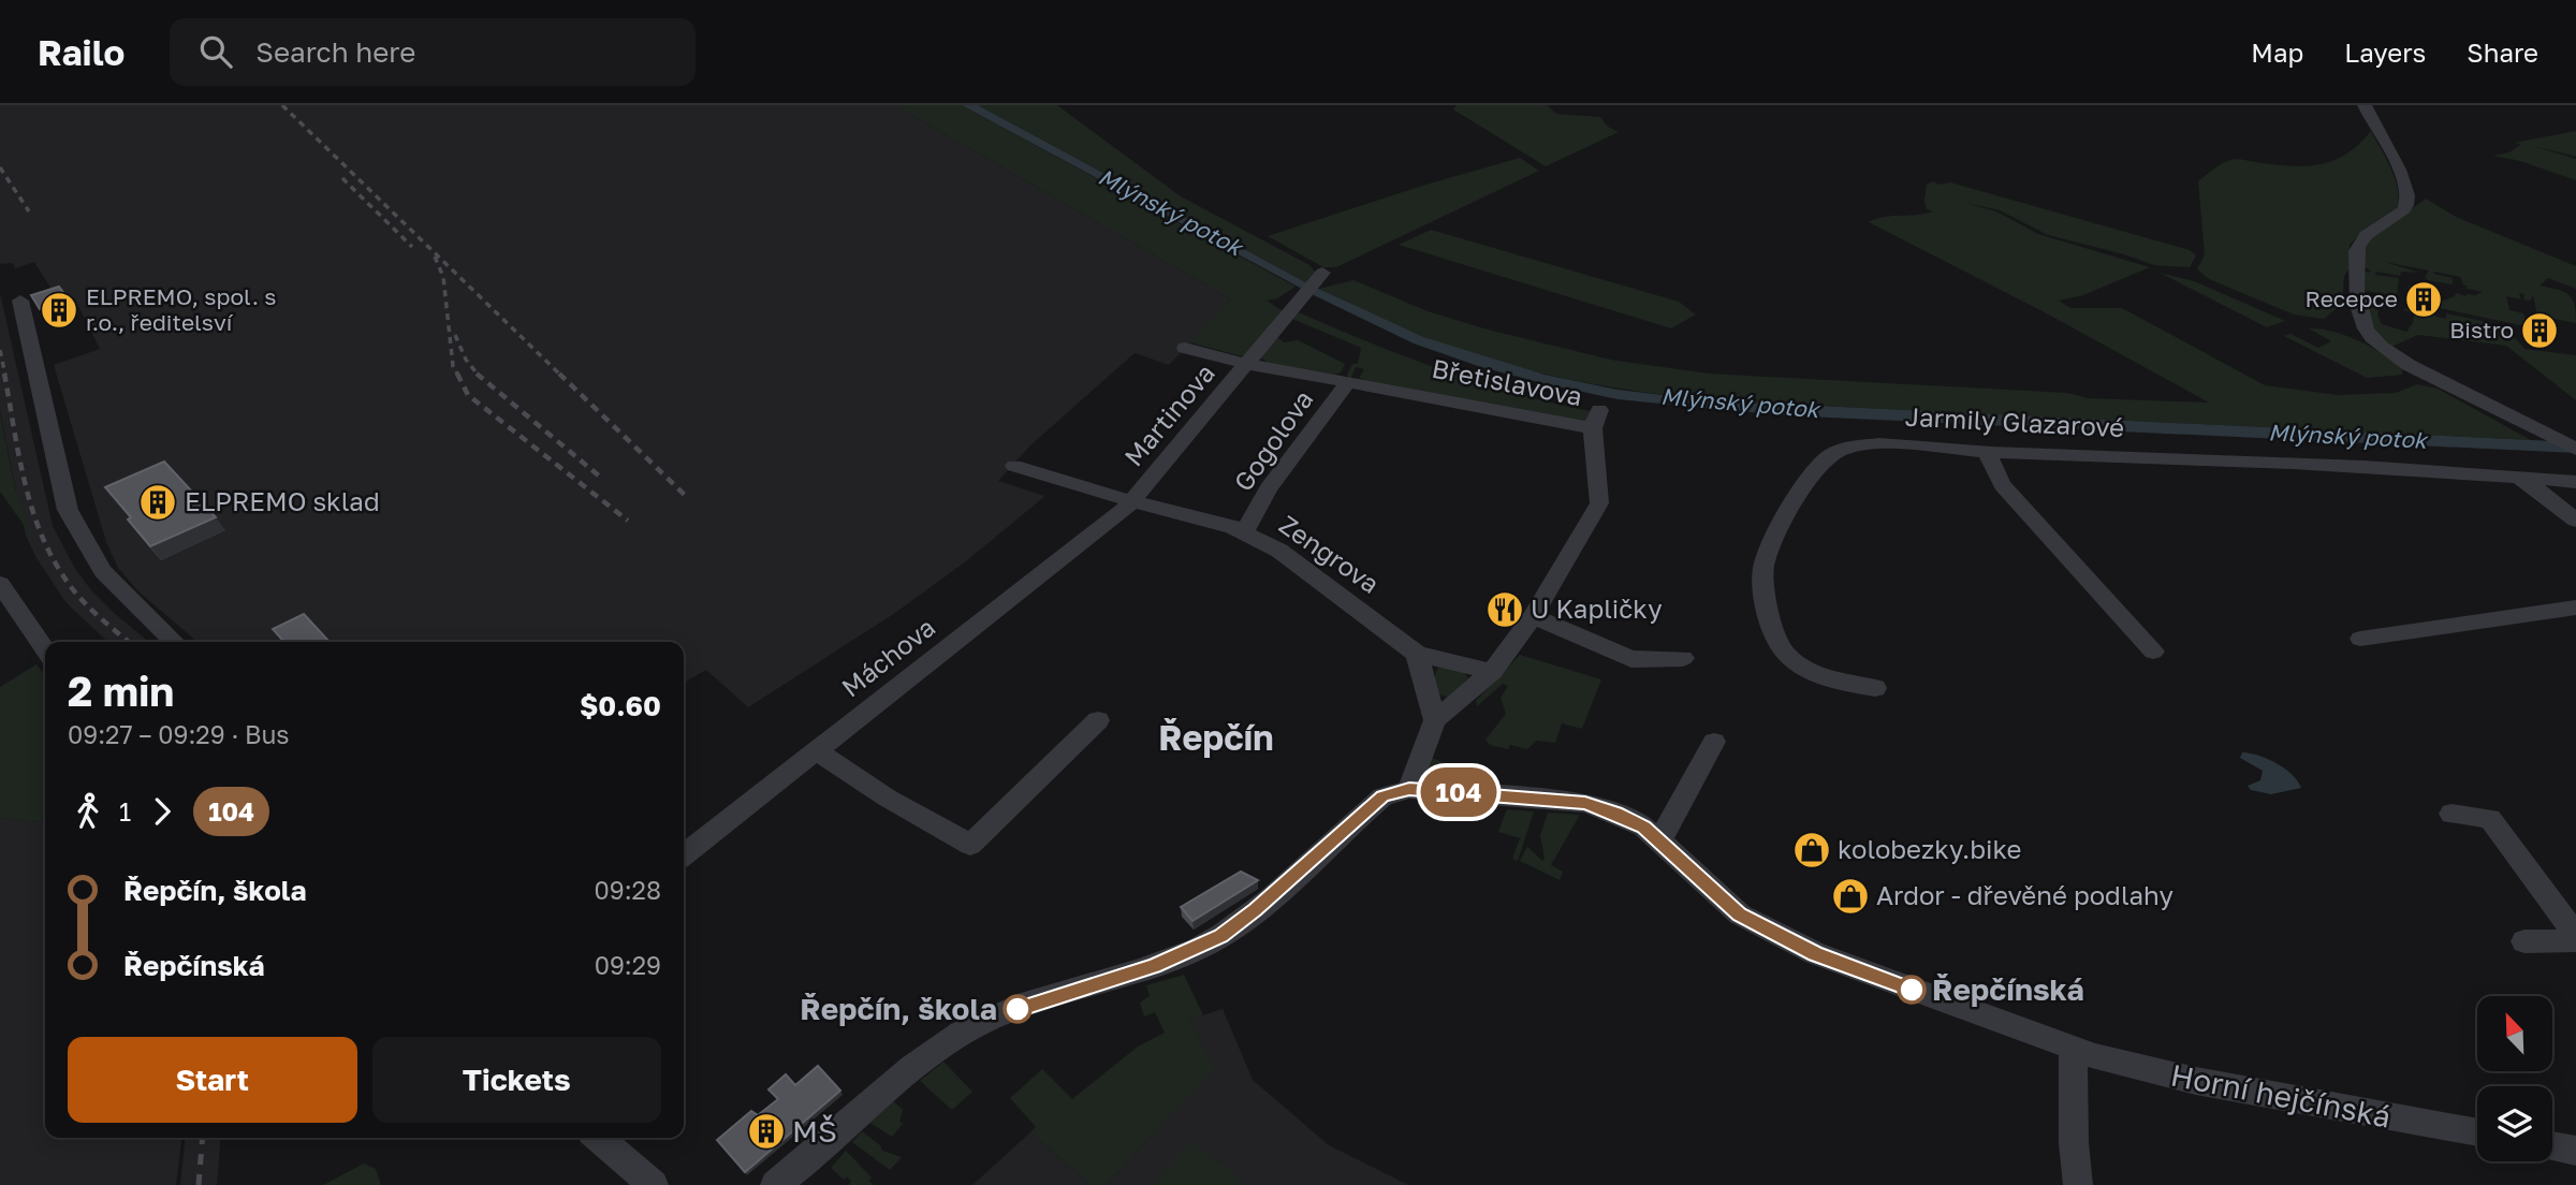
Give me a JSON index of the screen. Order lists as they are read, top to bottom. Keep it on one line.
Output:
{"streets":{"street":["Břetislavova","Martinova","Jarmily Glazarové","Gogolova","Zengrova","Máchova","Horní hejčínská"]},"crossings":[["Břetislavova","Martinova"],["Břetislavova","Gogolova"],["Martinova","Zengrova"],["Martinova","Máchova"],["Gogolova","Zengrova"],["Zengrova","Máchova"]],"districts":["Řepčín"],"water":["Mlýnský potok"],"places":{"building":["Recepce","ELPREMO, spol. s r.o., ředitelsví","Bistro","ELPREMO sklad","MŠ"],"restaurant":["U Kapličky"],"shop":["kolobezky.bike","Ardor - dřevěné podlahy"],"other":["Řepčínská","Řepčín, škola"]},"lines":["bus line 104"],"north":"top left","page":{"header":"Railo","search":"Search here","nav":["Map","Layers","Share"],"on_map":"104","heading":["2 min","09:27 – 09:29 · Bus","$0.60"],"legs":["1","104"],"list":[{"name":"Řepčín, škola","value":"09:28"},{"name":"Řepčínská","value":"09:29"}],"buttons":["Start","Tickets"]}}
